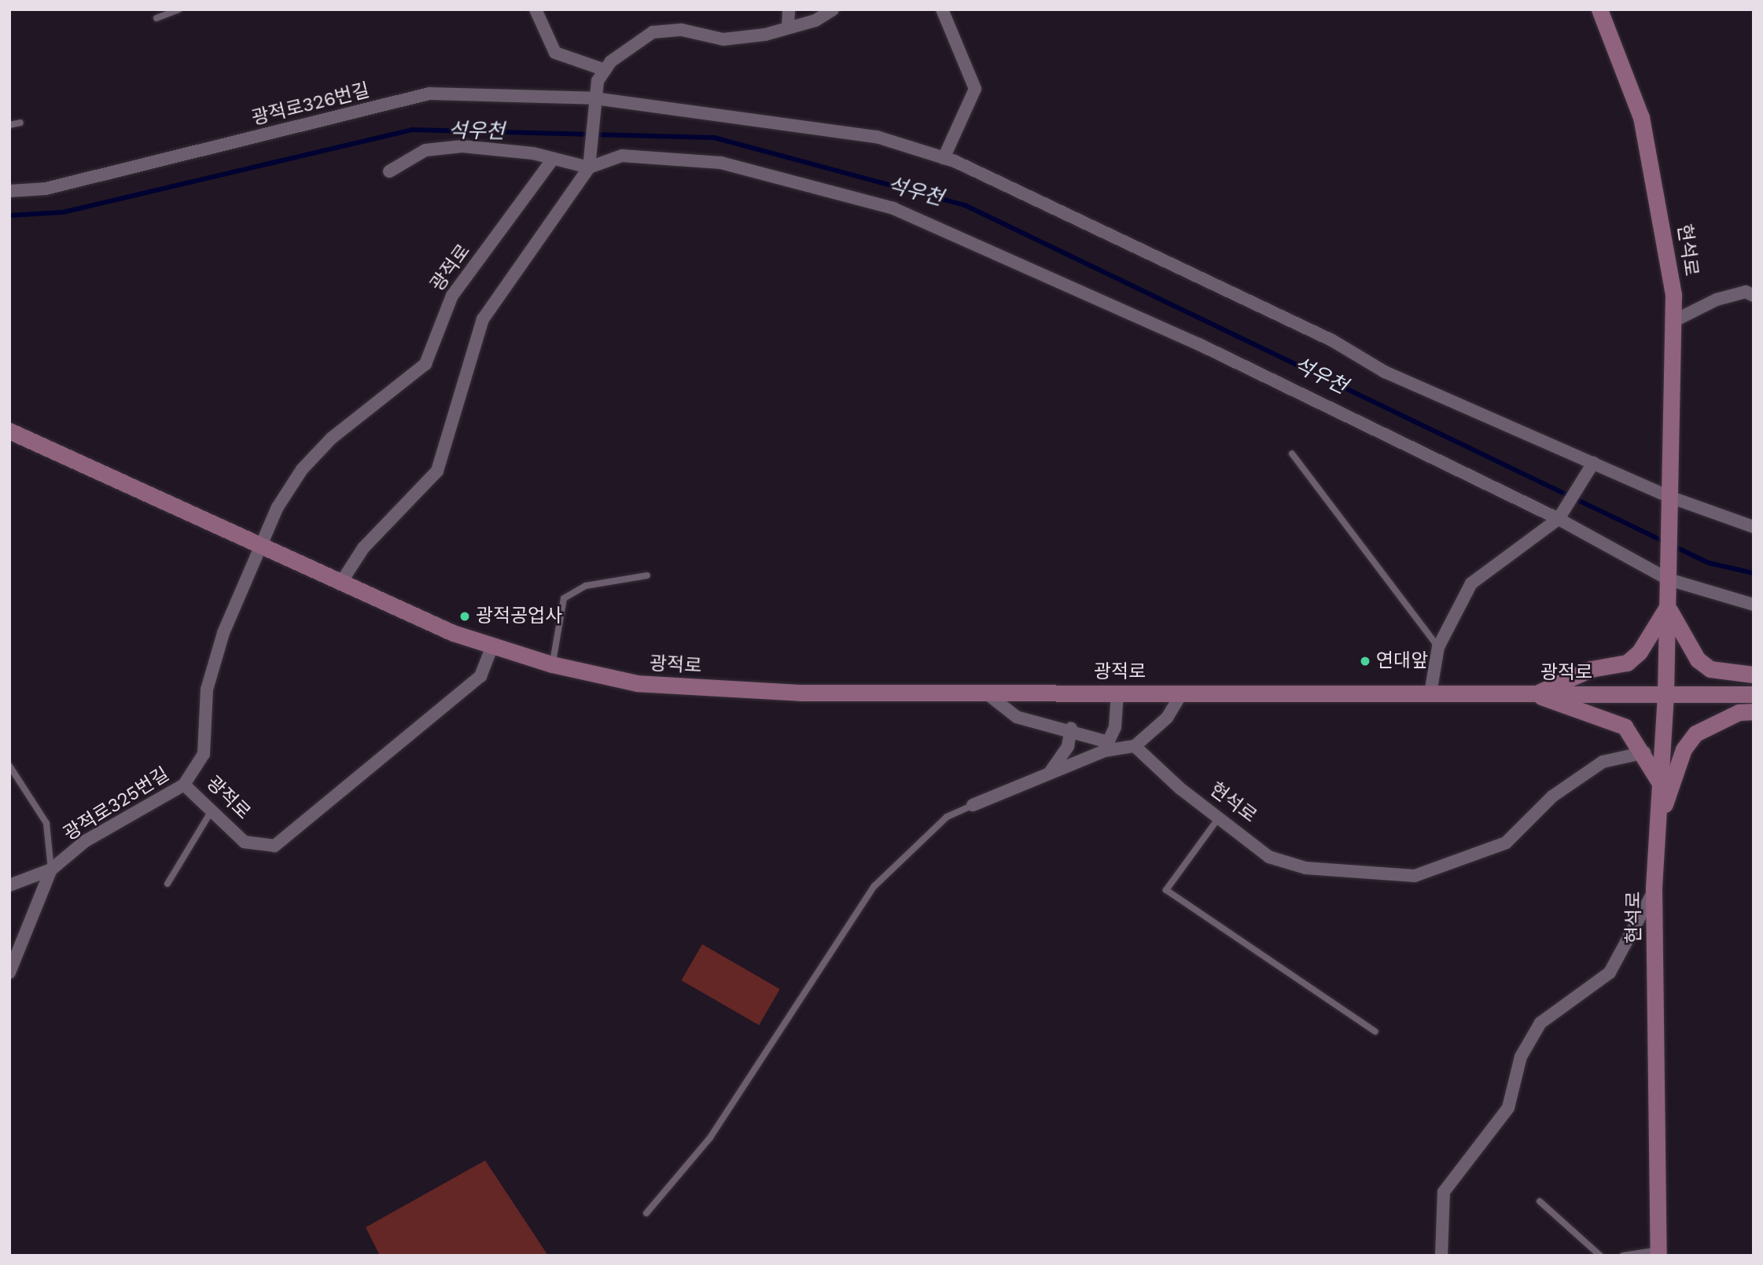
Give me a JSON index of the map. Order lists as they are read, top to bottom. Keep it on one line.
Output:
{"streets":{"main road":["현석로","광적로"],"street":["광적로326번길","광적로325번길"]},"crossings":[["광적로326번길","현석로"],["현석로","광적로"],["광적로","광적로325번길"]],"water":["석우천"],"places":["광적공업사","연대앞"]}
